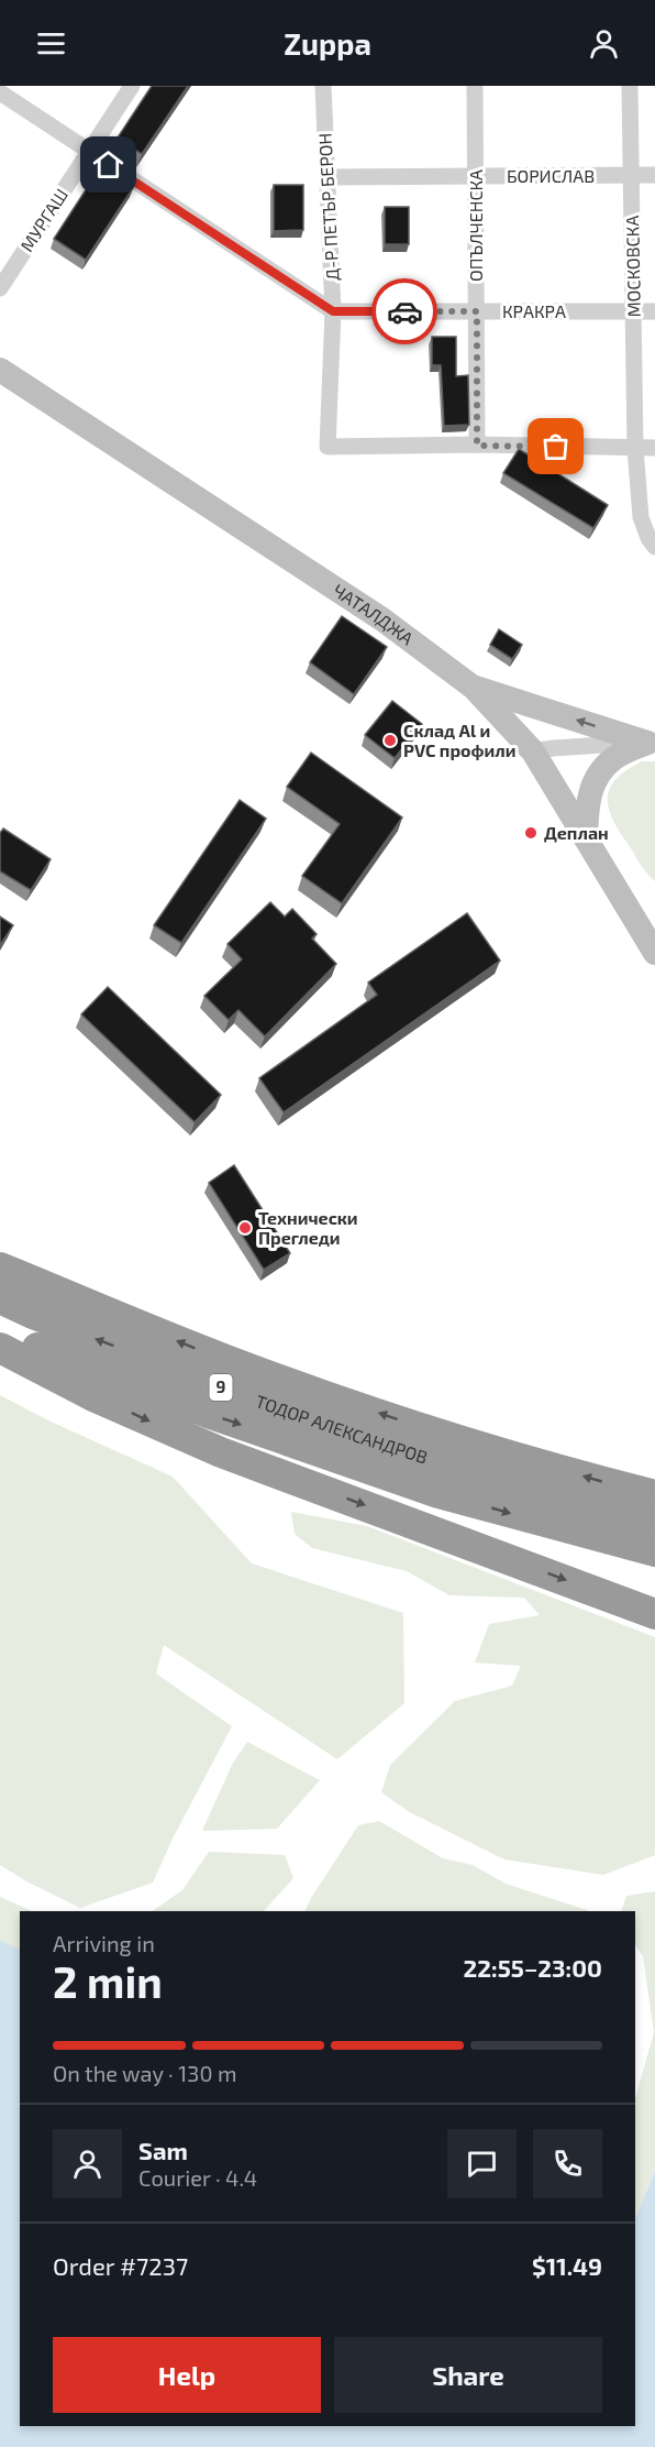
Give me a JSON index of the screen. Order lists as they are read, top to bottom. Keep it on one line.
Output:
{"streets":{"highway":["9","ТОДОР АЛЕКСАНДРОВ"],"main road":["ЧАТАЛДЖА"],"street":["БОРИСЛАВ","Д-Р ПЕТЪР БЕРОН","МУРГАШ","ОПЪЛЧЕНСКА","МОСКОВСКА","КРАКРА"]},"crossings":[["БОРИСЛАВ","Д-Р ПЕТЪР БЕРОН"],["БОРИСЛАВ","ОПЪЛЧЕНСКА"],["БОРИСЛАВ","МОСКОВСКА"],["Д-Р ПЕТЪР БЕРОН","ОПЪЛЧЕНСКА"],["Д-Р ПЕТЪР БЕРОН","КРАКРА"],["ОПЪЛЧЕНСКА","КРАКРА"],["МОСКОВСКА","КРАКРА"]],"places":["Склад Al и PVC профили","Деплан","Технически Прегледи"],"page":{"header":"Zuppa","heading":["2 min","Arriving in","22:55–23:00"],"panel":["Sam","Courier · 4.4","Order #7237","$11.49"],"bar":"On the way · 130 m","buttons":["Help","Share"]}}
